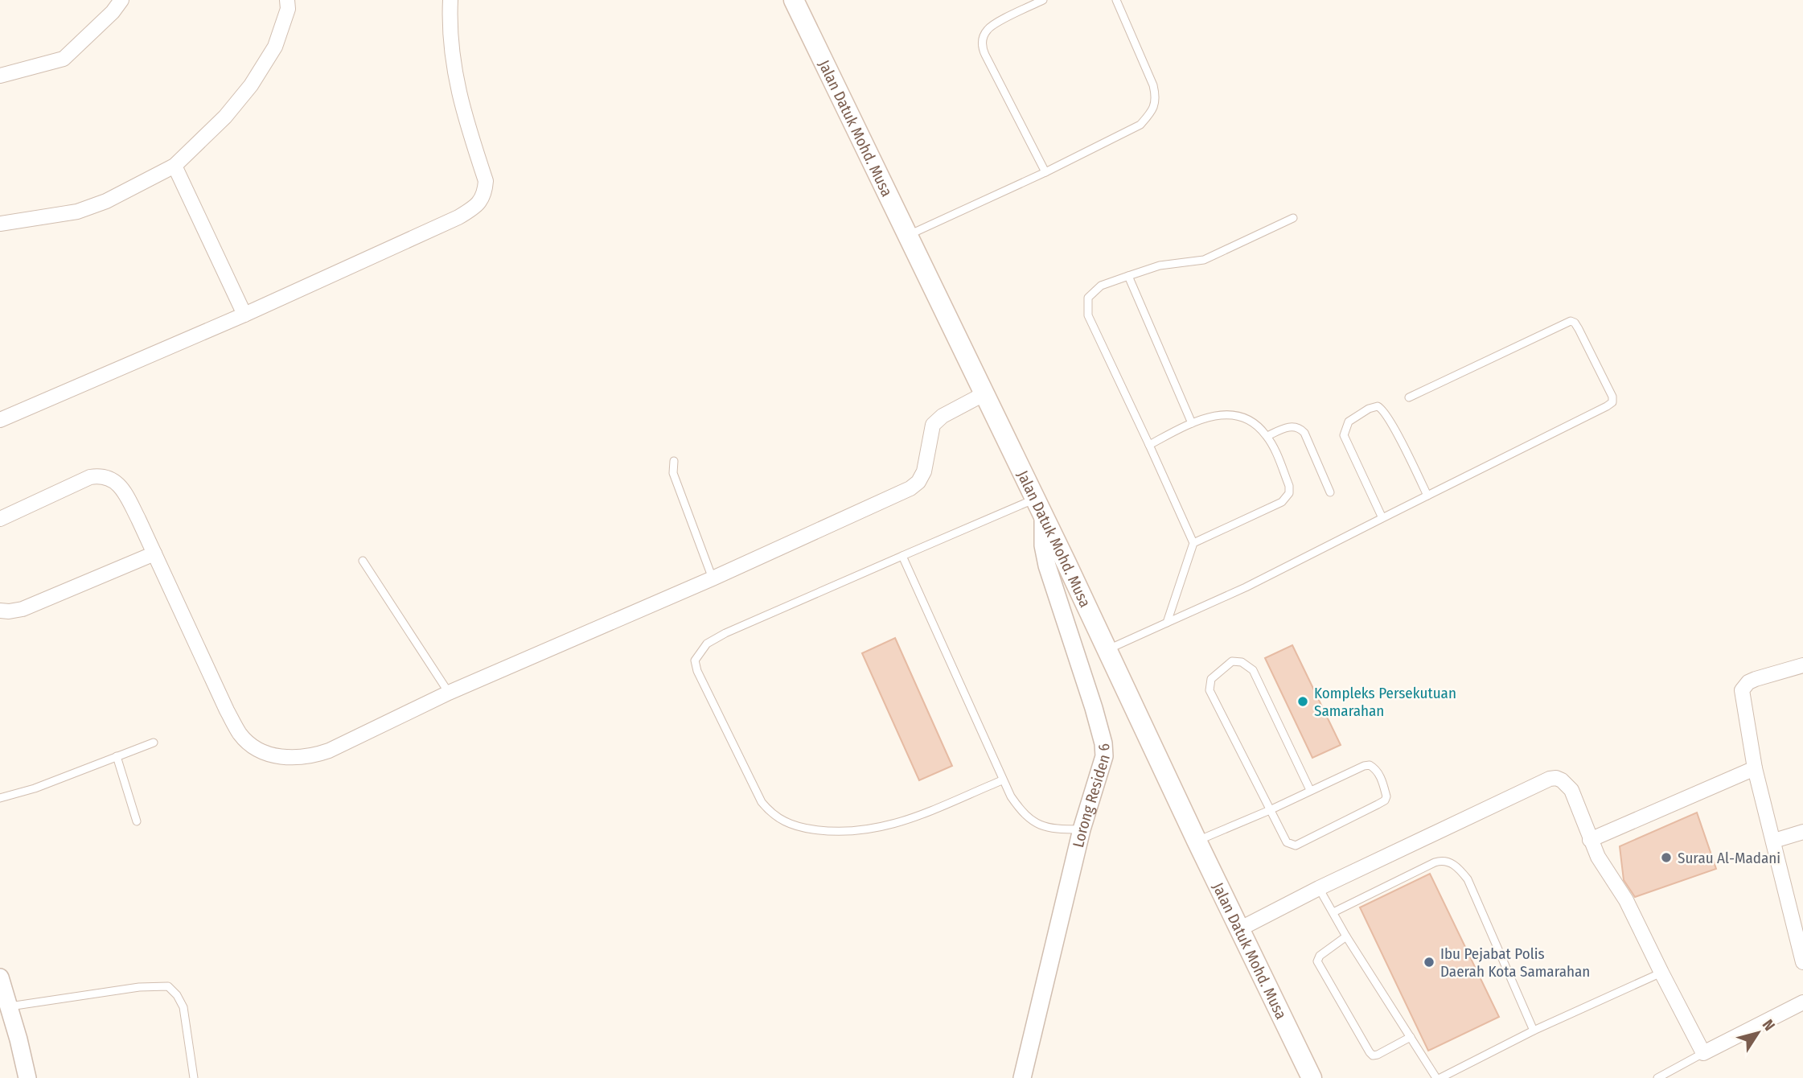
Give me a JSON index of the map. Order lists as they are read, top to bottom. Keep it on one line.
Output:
{"streets":{"main road":["Jalan Datuk Mohd. Musa"],"street":["Lorong Residen 6"]},"crossings":[["Jalan Datuk Mohd. Musa","Lorong Residen 6"]],"places":["Kompleks Persekutuan Samarahan","Surau Al-Madani","Ibu Pejabat Polis Daerah Kota Samarahan"],"north":"top right"}
